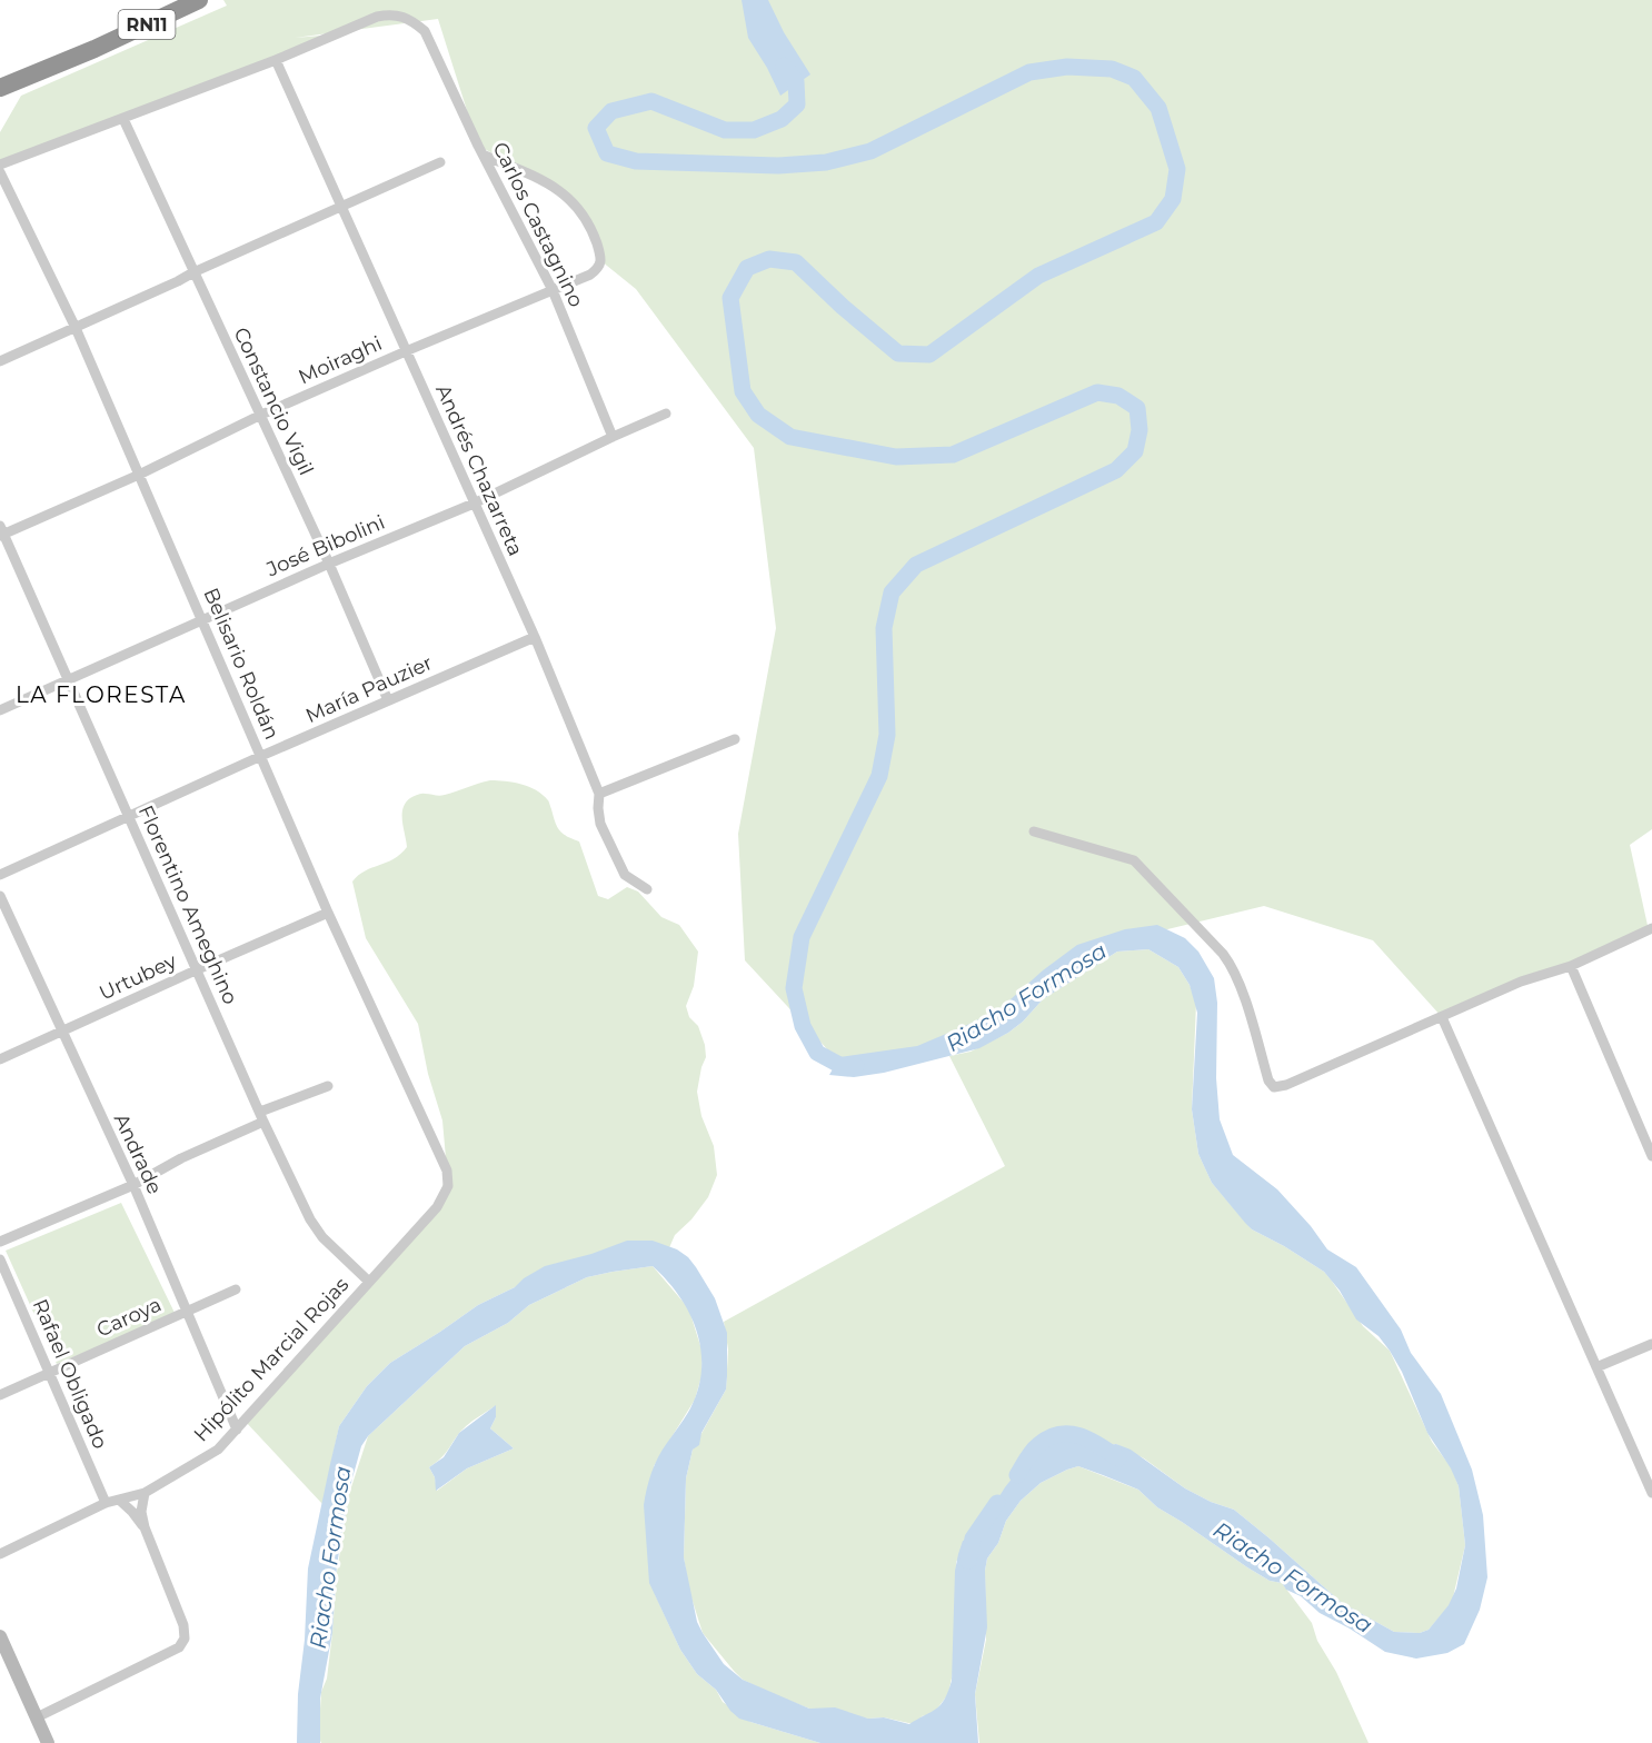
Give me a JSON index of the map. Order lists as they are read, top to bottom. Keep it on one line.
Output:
{"streets":{"highway":["RN11"],"street":["Carlos Castagnino","Moiraghi","Constancio Vigil","Andrés Chazarreta","José Bibolini","Belisario Roldán","María Pauzier","Florentino Ameghino","Urtubey","Andrade","Caroya","Hipólito Marcial Rojas","Rafael Obligado"]},"crossings":[["Carlos Castagnino","Moiraghi"],["Carlos Castagnino","Andrés Chazarreta"],["Carlos Castagnino","José Bibolini"],["Moiraghi","Constancio Vigil"],["Moiraghi","Andrés Chazarreta"],["Moiraghi","Belisario Roldán"],["Moiraghi","Florentino Ameghino"],["Constancio Vigil","José Bibolini"],["Constancio Vigil","María Pauzier"],["Andrés Chazarreta","José Bibolini"],["Andrés Chazarreta","María Pauzier"],["José Bibolini","Belisario Roldán"],["José Bibolini","Florentino Ameghino"],["Belisario Roldán","María Pauzier"],["Belisario Roldán","Urtubey"],["Belisario Roldán","Hipólito Marcial Rojas"],["María Pauzier","Florentino Ameghino"],["Florentino Ameghino","Urtubey"],["Florentino Ameghino","Hipólito Marcial Rojas"],["Urtubey","Andrade"],["Andrade","Caroya"],["Andrade","Hipólito Marcial Rojas"],["Caroya","Rafael Obligado"],["Hipólito Marcial Rojas","Rafael Obligado"]],"districts":["LA FLORESTA"],"water":["Riacho Formosa"]}
